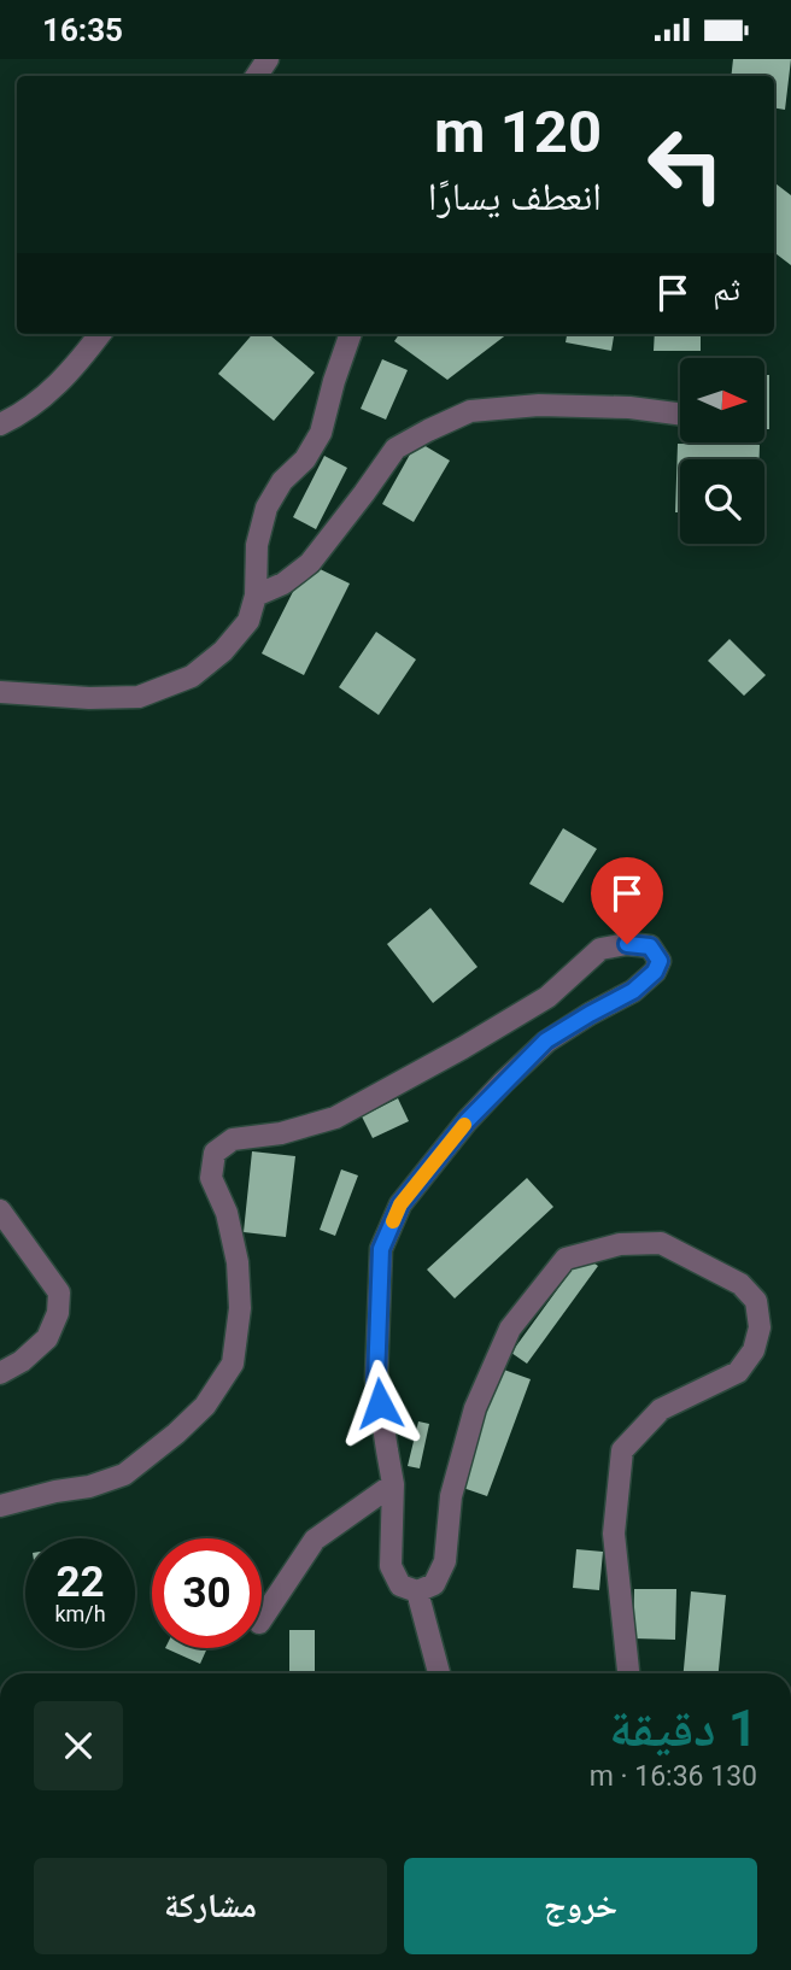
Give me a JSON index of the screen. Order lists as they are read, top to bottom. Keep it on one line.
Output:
{"north":"right","page":{"status":"16:35","turn":["120 m","انعطف يسارًا"],"then":"ثم","speed":"22 km/h","limit":"30","heading":["1 دقيقة","130 m · 16:36"],"buttons":["خروج","مشاركة"]}}
